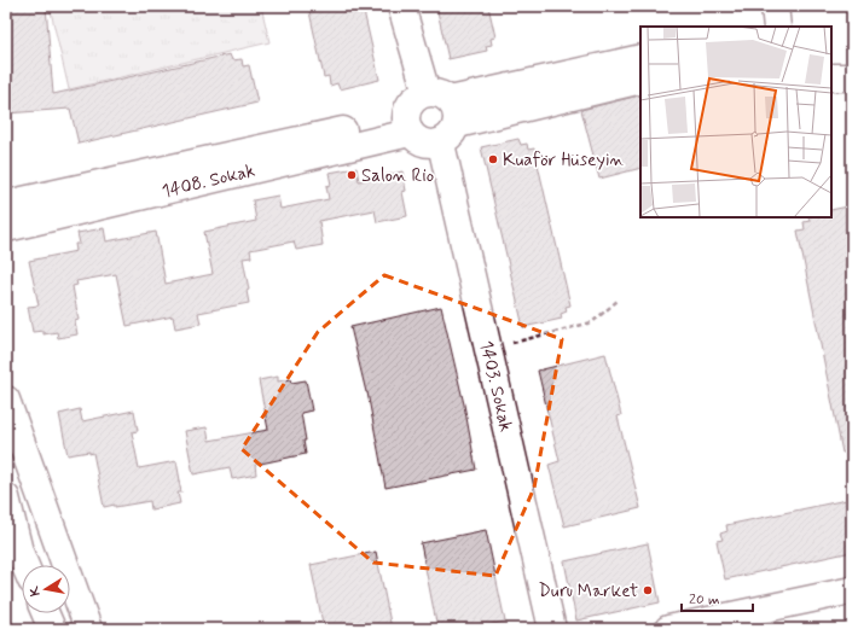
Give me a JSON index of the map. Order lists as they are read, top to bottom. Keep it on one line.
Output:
{"streets":{"street":["1408. Sokak","1403. Sokak"]},"places":["Kuaför Hüseyin","Salon Rio","Duru Market"],"scale_bar":"20 m","north":"left"}
